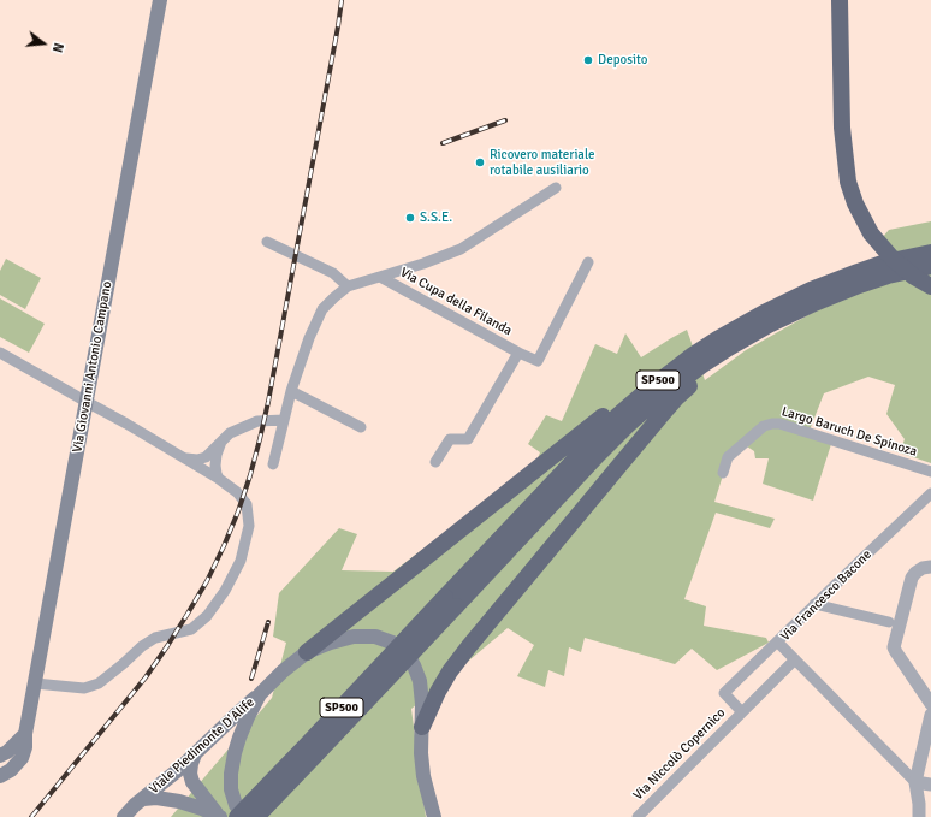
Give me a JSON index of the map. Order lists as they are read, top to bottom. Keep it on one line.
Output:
{"streets":{"highway":["SP500"],"main road":["Via Giovanni Antonio Campano","Viale Piedimonte D'Alife"],"street":["Via Cupa della Filanda","Largo Baruch De Spinoza","Via Francesco Bacone","Via Niccolò Copernico"]},"crossings":[["Via Francesco Bacone","Via Niccolò Copernico"]],"places":["Deposito","Ricovero materiale rotabile ausiliario","S.S.E."],"north":"right"}
